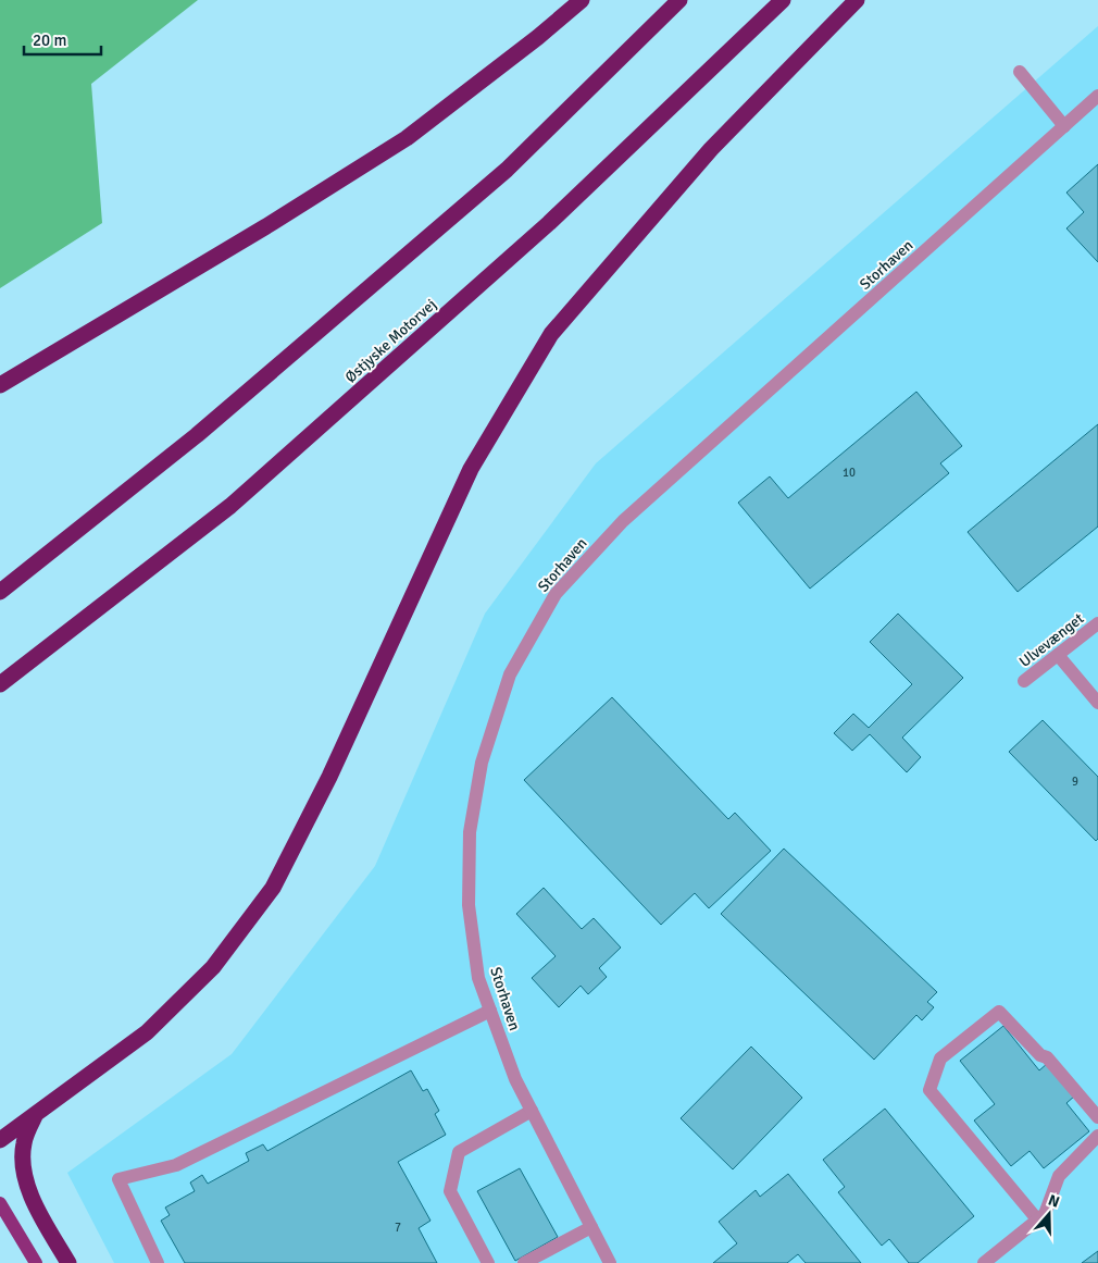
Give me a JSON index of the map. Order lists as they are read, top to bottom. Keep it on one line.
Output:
{"streets":{"highway":["Østjyske Motorvej"],"street":["Storhaven","Ulvevænget"]},"house_numbers":["10","9","7"],"scale_bar":"20 m","north":"top"}
